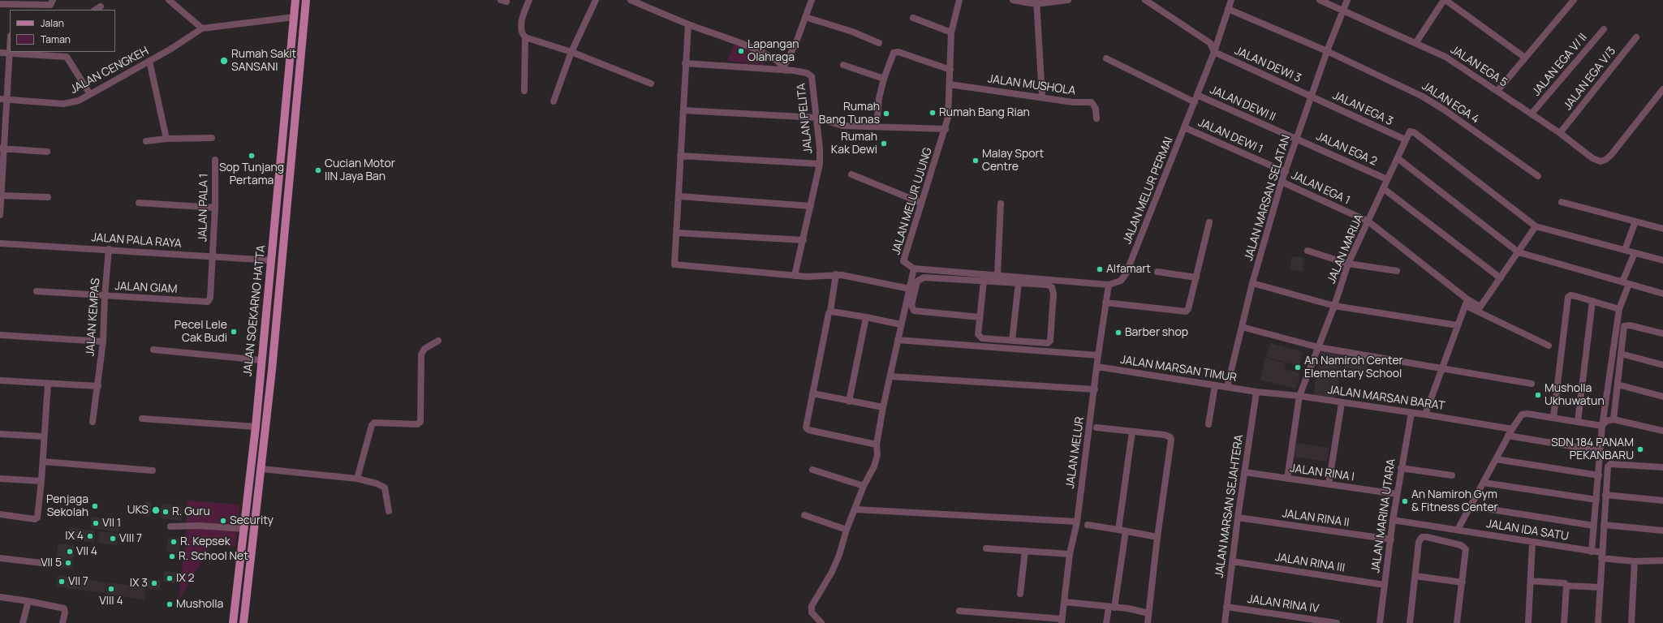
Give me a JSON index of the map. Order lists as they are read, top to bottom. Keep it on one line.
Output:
{"streets":{"main road":["JALAN SOEKARNO HATTA"],"street":["JALAN DEWI 3","JALAN EGA V/ II","JALAN EGA 5","JALAN CENGKEH","JALAN EGA V/3","JALAN MUSHOLA","JALAN EGA 4","JALAN DEWI II","JALAN EGA 3","JALAN PELITA","JALAN DEWI 1","JALAN EGA 2","JALAN EGA 1","JALAN MELUR PERMAI","JALAN MARSAN SELATAN","JALAN MELUR UJUNG","JALAN PALA 1","JALAN PALA RAYA","JALAN MARIJA","JALAN GIAM","JALAN KEMPAS","JALAN MARSAN TIMUR","JALAN MARSAN BARAT","JALAN MELUR","JALAN RINA I","JALAN MARSAN SEJAHTERA","JALAN MARINA UTARA","JALAN RINA II","JALAN IDA SATU","JALAN RINA III","JALAN RINA IV"]},"crossings":[["JALAN DEWI 3","JALAN EGA 3"],["JALAN DEWI 3","JALAN MELUR PERMAI"],["JALAN DEWI 3","JALAN MARSAN SELATAN"],["JALAN EGA V/ II","JALAN EGA 5"],["JALAN EGA 5","JALAN EGA V/3"],["JALAN EGA 5","JALAN MARSAN SELATAN"],["JALAN MUSHOLA","JALAN MELUR UJUNG"],["JALAN EGA 4","JALAN MELUR PERMAI"],["JALAN EGA 4","JALAN MARSAN SELATAN"],["JALAN DEWI II","JALAN EGA 2"],["JALAN DEWI II","JALAN MELUR PERMAI"],["JALAN DEWI II","JALAN MARSAN SELATAN"],["JALAN EGA 3","JALAN MARSAN SELATAN"],["JALAN EGA 3","JALAN MARIJA"],["JALAN DEWI 1","JALAN MELUR PERMAI"],["JALAN DEWI 1","JALAN MARSAN SELATAN"],["JALAN EGA 2","JALAN MARSAN SELATAN"],["JALAN EGA 2","JALAN MARIJA"],["JALAN EGA 1","JALAN MARSAN SELATAN"],["JALAN EGA 1","JALAN MARIJA"],["JALAN MELUR PERMAI","JALAN MELUR UJUNG"],["JALAN MELUR PERMAI","JALAN MELUR"],["JALAN MARSAN SELATAN","JALAN MARSAN TIMUR"],["JALAN MELUR UJUNG","JALAN MELUR"],["JALAN PALA 1","JALAN PALA RAYA"],["JALAN PALA 1","JALAN GIAM"],["JALAN PALA RAYA","JALAN GIAM"],["JALAN PALA RAYA","JALAN SOEKARNO HATTA"],["JALAN PALA RAYA","JALAN KEMPAS"],["JALAN MARIJA","JALAN MARSAN BARAT"],["JALAN MARIJA","JALAN RINA I"],["JALAN GIAM","JALAN KEMPAS"],["JALAN MARSAN TIMUR","JALAN MARSAN BARAT"],["JALAN MARSAN TIMUR","JALAN MELUR"],["JALAN MARSAN TIMUR","JALAN MARSAN SEJAHTERA"],["JALAN MARSAN BARAT","JALAN MARSAN SEJAHTERA"],["JALAN MARSAN BARAT","JALAN MARINA UTARA"],["JALAN RINA I","JALAN MARSAN SEJAHTERA"],["JALAN RINA I","JALAN MARINA UTARA"],["JALAN MARSAN SEJAHTERA","JALAN RINA II"],["JALAN MARSAN SEJAHTERA","JALAN RINA III"],["JALAN MARSAN SEJAHTERA","JALAN RINA IV"],["JALAN MARINA UTARA","JALAN RINA II"],["JALAN MARINA UTARA","JALAN IDA SATU"],["JALAN MARINA UTARA","JALAN RINA III"]],"places":["Lapangan Olahraga","Rumah Sakit SANSANI","Rumah Bang Rian","Rumah Bang Tunas","Rumah Kak Dewi","Sop Tunjang Pertama","Malay Sport Centre","Cucian Motor IIN Jaya Ban","Alfamart","Pecel Lele Cak Budi","Barber shop","An Namiroh Center Elementary School","Musholla Ukhuwatun","SDN 184 PANAM PEKANBARU","An Namiroh Gym & Fitness Center","Penjaga Sekolah","UKS","R. Guru","Security","VII 1","IX 4","VIII 7","R. Kepsek","VII 4","R. School Net","VII 5","IX 2","VII 7","IX 3","VIII 4","Musholla"],"legend":["Jalan","Taman"]}
